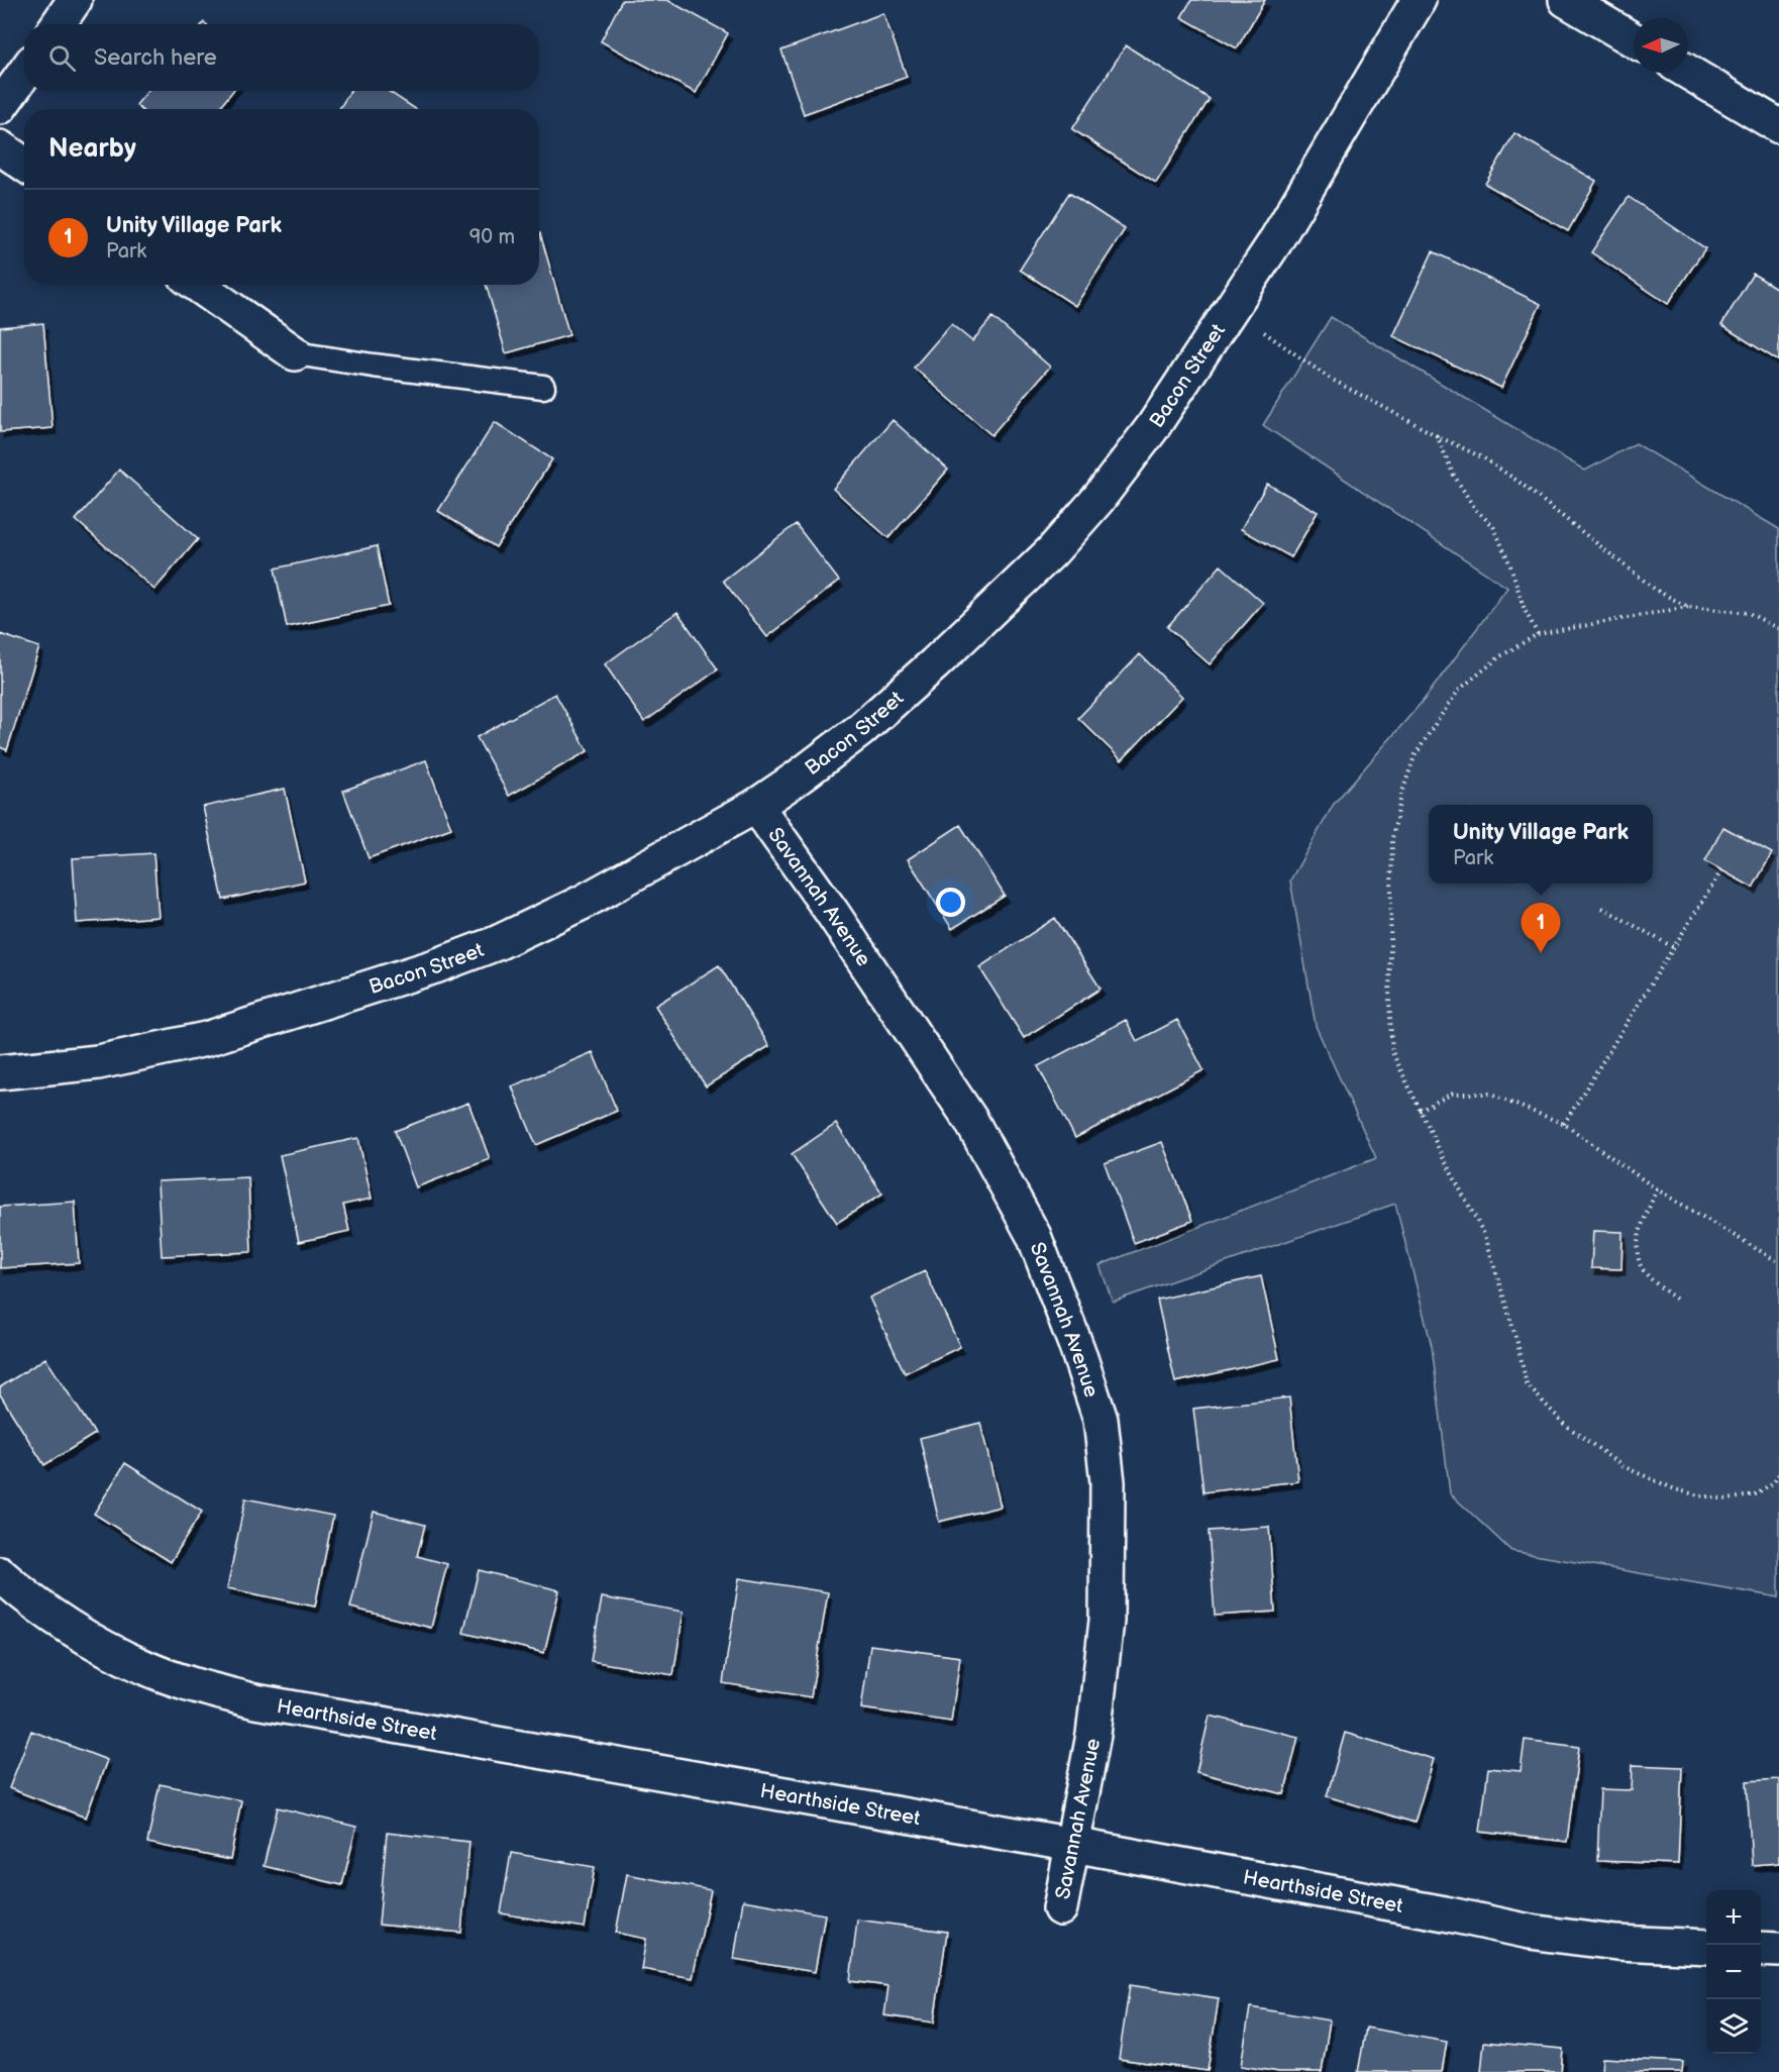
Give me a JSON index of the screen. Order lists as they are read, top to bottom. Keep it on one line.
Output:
{"streets":{"street":["Bacon Street","Savannah Avenue","Hearthside Street"]},"crossings":[["Bacon Street","Savannah Avenue"],["Savannah Avenue","Hearthside Street"]],"north":"left","page":{"search":"Search here","heading":"Nearby","list":[{"mark":"1","name":"Unity Village Park","note":"Park","value":"90 m"}],"popup":["Unity Village Park","Park"],"pins":"1","map_buttons":["+","−"]}}
